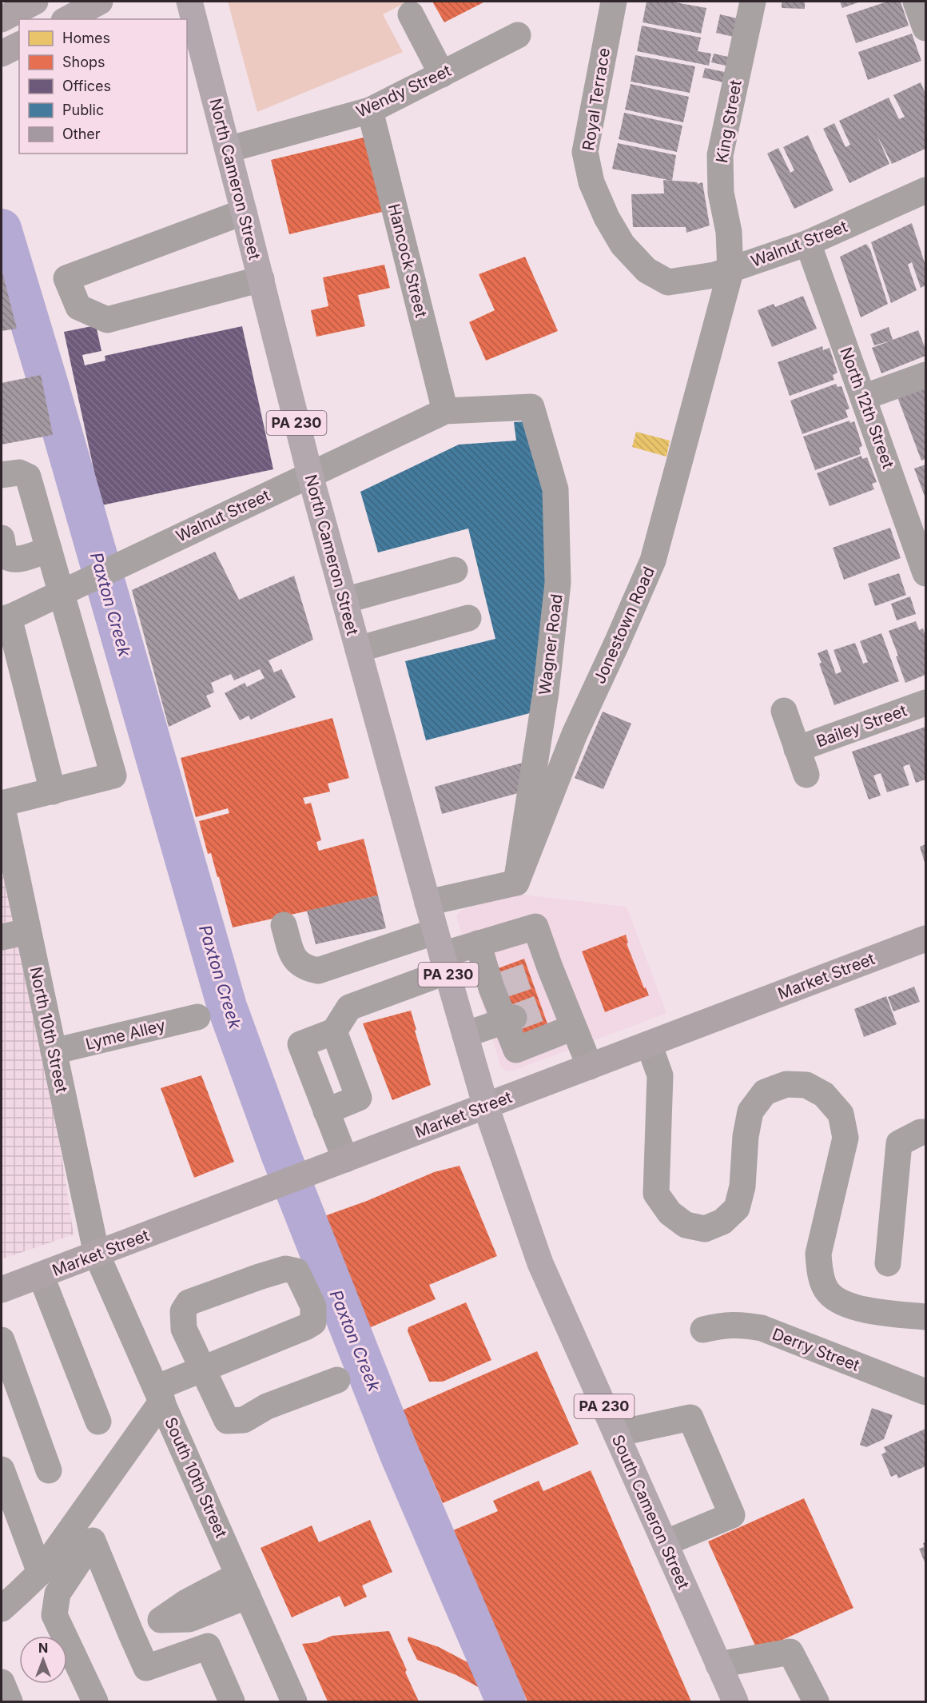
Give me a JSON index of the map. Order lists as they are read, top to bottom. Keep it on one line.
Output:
{"streets":{"highway":["North Cameron Street","PA 230","South Cameron Street"],"main road":["Market Street"],"street":["Wendy Street","Royal Terrace","King Street","Walnut Street","Hancock Street","North 12th Street","Jonestown Road","Wagner Road","Bailey Street","North 10th Street","Lyme Alley","Derry Street","South 10th Street"]},"crossings":[["Wendy Street","North Cameron Street"],["Wendy Street","Hancock Street"],["Royal Terrace","Walnut Street"],["King Street","Walnut Street"],["King Street","Jonestown Road"],["North Cameron Street","Walnut Street"],["North Cameron Street","Market Street"],["North Cameron Street","South Cameron Street"],["Walnut Street","Hancock Street"],["Walnut Street","North 12th Street"],["Walnut Street","Jonestown Road"],["Walnut Street","Wagner Road"],["Hancock Street","Wagner Road"],["Jonestown Road","Wagner Road"],["Market Street","North 10th Street"],["Market Street","South 10th Street"],["Market Street","South Cameron Street"],["North 10th Street","Lyme Alley"],["North 10th Street","South 10th Street"]],"water":["Paxton Creek"],"legend":["Homes","Shops","Offices","Public","Other"],"north":"top"}
